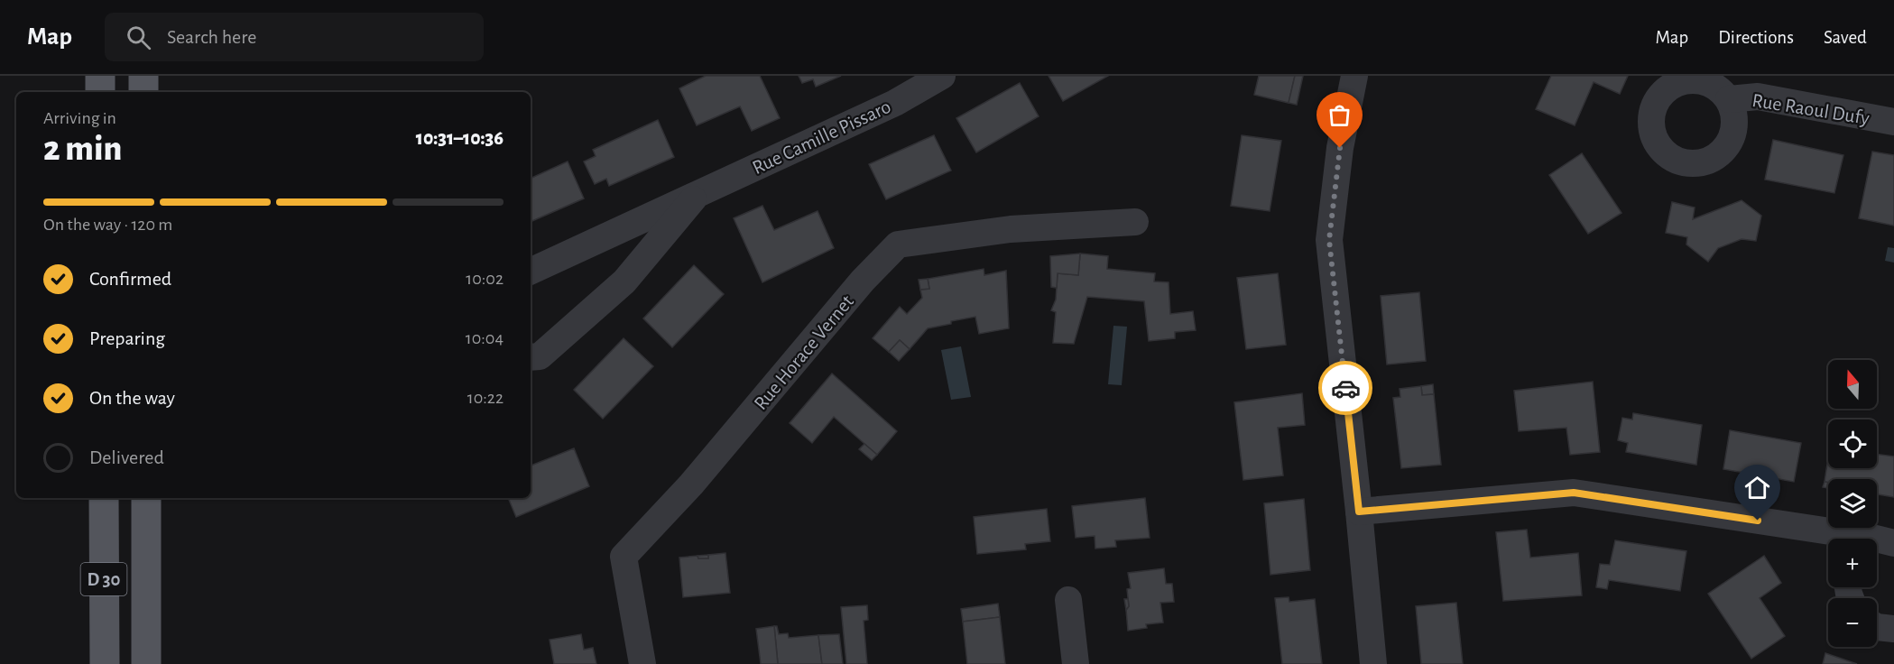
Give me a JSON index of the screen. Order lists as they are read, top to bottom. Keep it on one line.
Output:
{"streets":{"main road":["D 30"],"street":["Rue Raoul Dufy","Rue Camille Pissaro","Rue Horace Vernet"]},"north":"top","page":{"header":"Map","search":"Search here","nav":["Map","Directions","Saved"],"heading":["2 min","Arriving in","10:31–10:36"],"bar":"On the way · 120 m","list":[["Confirmed","10:02"],["Preparing","10:04"],["On the way","10:22"],"Delivered"],"map_buttons":["+","−"]}}
